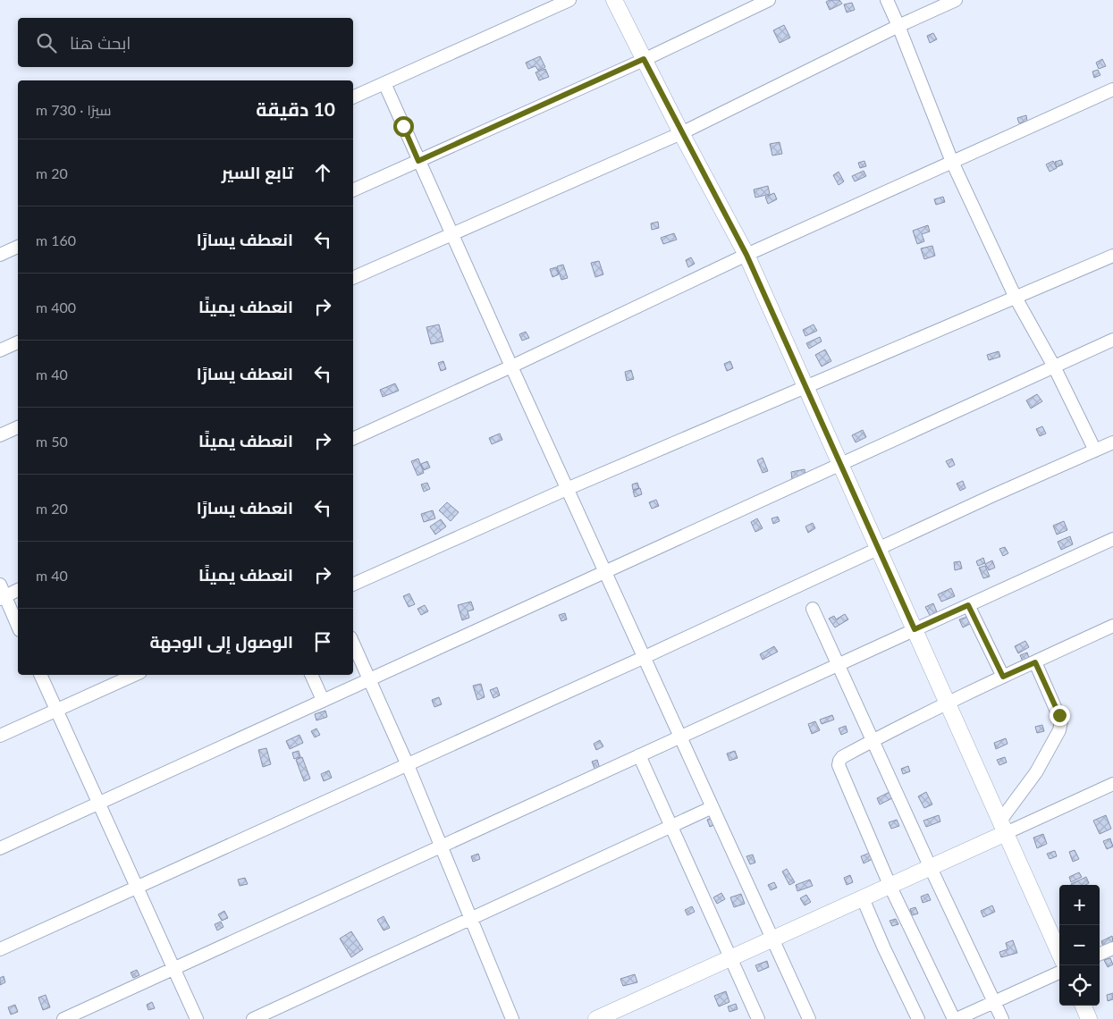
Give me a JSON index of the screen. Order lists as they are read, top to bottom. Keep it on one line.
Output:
{"page":{"search":"ابحث هنا","heading":["10 دقيقة","سيرًا · 730 m"],"list":[["تابع السير","20 m"],["انعطف يسارًا","160 m"],["انعطف يمينًا","400 m"],["انعطف يسارًا","40 m"],["انعطف يمينًا","50 m"],["انعطف يسارًا","20 m"],["انعطف يمينًا","40 m"],"الوصول إلى الوجهة"],"map_buttons":["+","−"]}}
